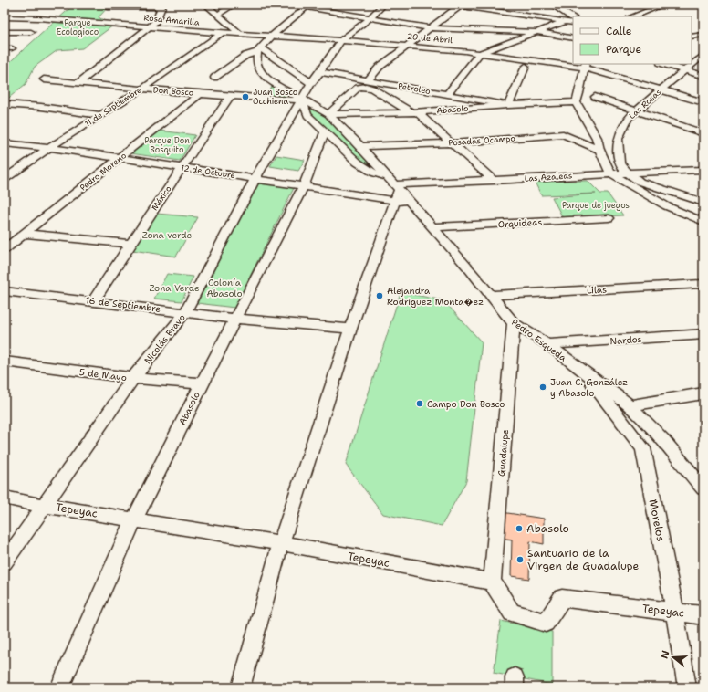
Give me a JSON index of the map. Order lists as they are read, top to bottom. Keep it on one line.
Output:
{"streets":{"street":["Rosa Amarilla","20 de Abril","Petroleo","Don Bosco","Las Rosas","11 de Septiembre","Abasolo","Posadas Ocampo","Pedro Moreno","12 de Octubre","Las Azaleas","México","Orquideas","Lilas","16 de Septiembre","Nicolás Bravo","Pedro Esqueda","Nardos","5 de Mayo","Guadalupe","Tepeyac","Morelos"]},"crossings":[["Rosa Amarilla","20 de Abril"],["Rosa Amarilla","11 de Septiembre"],["20 de Abril","Las Rosas"],["20 de Abril","Nicolás Bravo"],["Petroleo","Abasolo"],["Petroleo","Nicolás Bravo"],["Don Bosco","11 de Septiembre"],["Don Bosco","Pedro Moreno"],["Don Bosco","México"],["Don Bosco","Nicolás Bravo"],["Don Bosco","Pedro Esqueda"],["Las Rosas","Las Azaleas"],["11 de Septiembre","12 de Octubre"],["Abasolo","12 de Octubre"],["Abasolo","16 de Septiembre"],["Abasolo","Pedro Esqueda"],["Abasolo","5 de Mayo"],["Abasolo","Tepeyac"],["Posadas Ocampo","Pedro Esqueda"],["Pedro Moreno","12 de Octubre"],["12 de Octubre","Las Azaleas"],["12 de Octubre","México"],["12 de Octubre","Nicolás Bravo"],["12 de Octubre","Pedro Esqueda"],["Las Azaleas","Pedro Esqueda"],["México","16 de Septiembre"],["Orquideas","Pedro Esqueda"],["Lilas","Pedro Esqueda"],["16 de Septiembre","Nicolás Bravo"],["Nicolás Bravo","Pedro Esqueda"],["Nicolás Bravo","5 de Mayo"],["Nicolás Bravo","Tepeyac"],["Pedro Esqueda","Nardos"],["Pedro Esqueda","Guadalupe"],["Pedro Esqueda","Morelos"],["Guadalupe","Tepeyac"],["Tepeyac","Morelos"]],"parks":["Parque Ecologioco","Parque Don Bosquito","Parque de juegos","Zona verde","Colonía Abasolo","Zona Verde"],"places":["Juan Bosco Occhiena","Alejandra Rodriguez Monta�ez","Juan C. González y Abasolo","Campo Don Bosco","Abasolo","Santuario de la Virgen de Guadalupe"],"legend":["Calle","Parque"],"north":"left"}
